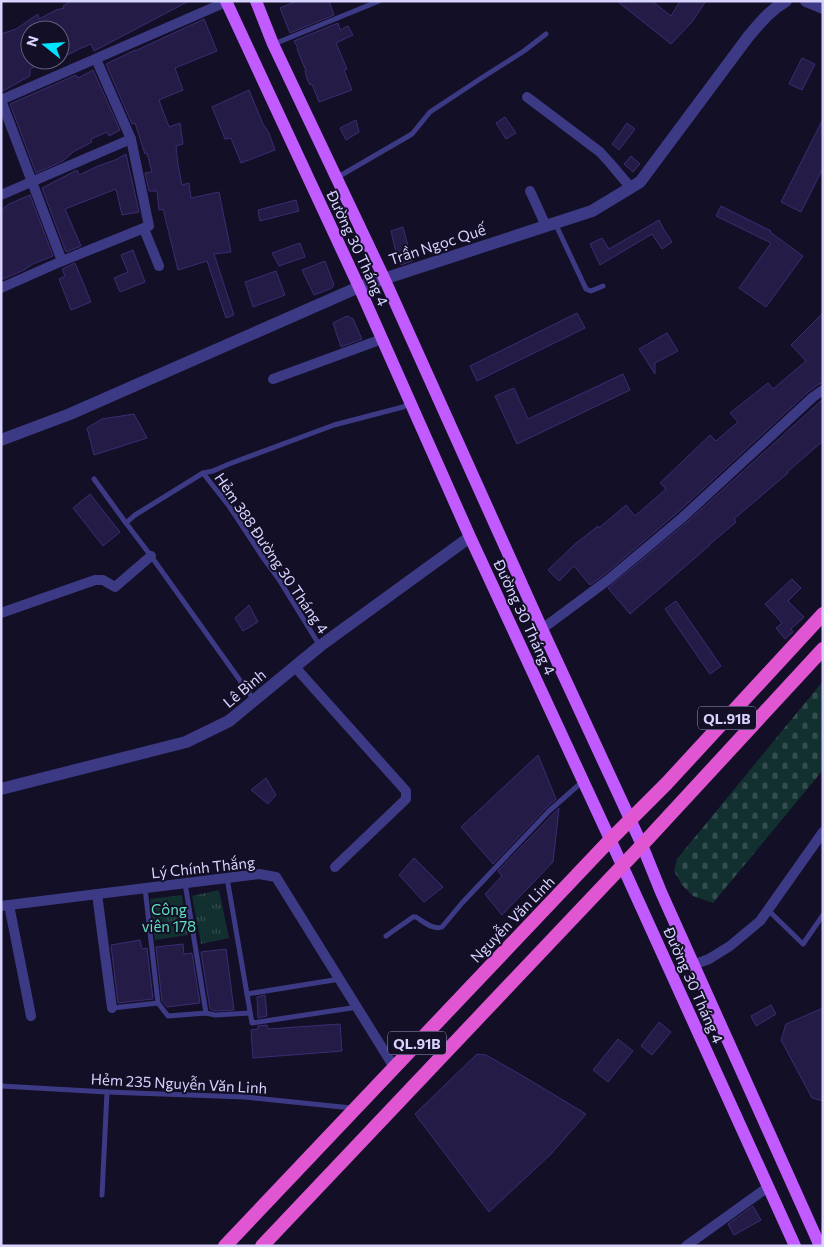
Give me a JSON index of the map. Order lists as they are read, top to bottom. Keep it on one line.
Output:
{"streets":{"highway":["QL.91B","Nguyễn Văn Linh"],"main road":["Đường 30 Tháng 4"],"street":["Trần Ngọc Quế","Lê Bình","Lý Chính Thắng"],"lane":["Hẻm 388 Đường 30 Tháng 4","Hẻm 235 Nguyễn Văn Linh"]},"crossings":[["Trần Ngọc Quế","Đường 30 Tháng 4"],["Đường 30 Tháng 4","Hẻm 388 Đường 30 Tháng 4"],["Đường 30 Tháng 4","Lê Bình"],["Đường 30 Tháng 4","QL.91B"],["Đường 30 Tháng 4","Nguyễn Văn Linh"],["Hẻm 388 Đường 30 Tháng 4","Lê Bình"],["Lý Chính Thắng","Nguyễn Văn Linh"],["Nguyễn Văn Linh","Hẻm 235 Nguyễn Văn Linh"]],"parks":["Công viên 178"],"north":"left"}
